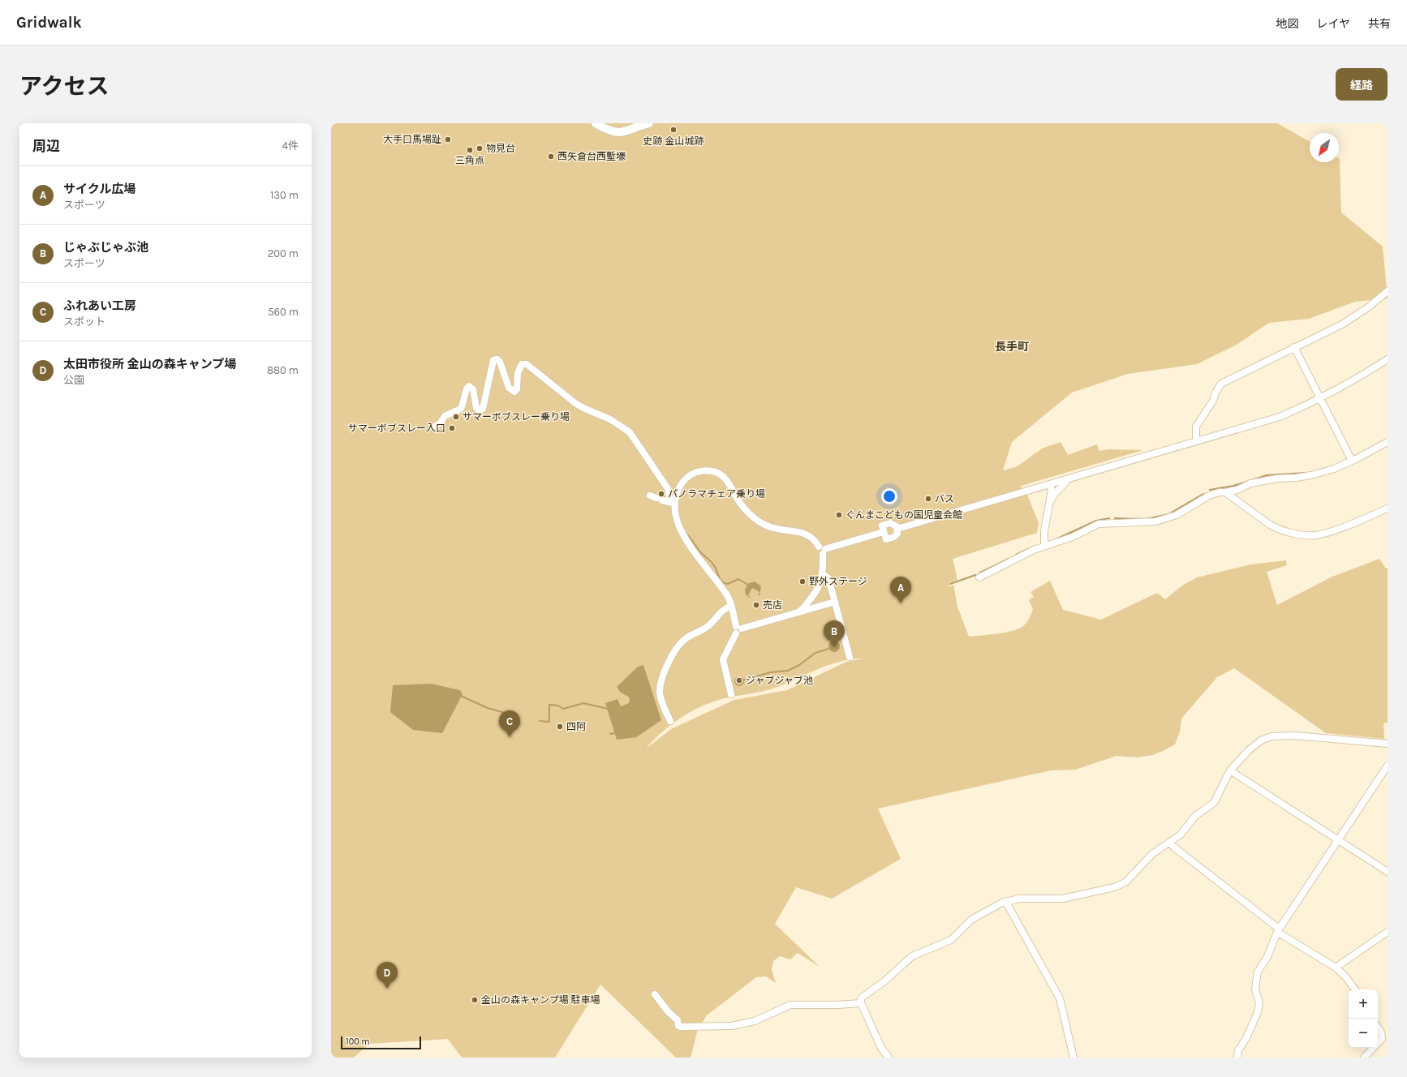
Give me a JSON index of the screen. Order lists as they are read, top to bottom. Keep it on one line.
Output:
{"districts":["長手町"],"places":["史跡 金山城跡","大手口馬場趾","物見台","三角点","西矢倉台西塹壕","サマーボブスレー乗り場","サマーボブスレー入口","パノラマチェア乗り場","バス","ぐんまこどもの国児童会館","野外ステージ","売店","ジャブジャブ池","四阿","金山の森キャンプ場 駐車場"],"scale_bar":"100 m","north":"bottom left","page":{"header":"Gridwalk","nav":["地図","レイヤ","共有"],"title":"アクセス","buttons":"経路","heading":["周辺","4件"],"list":[{"mark":"A","name":"サイクル広場","note":"スポーツ","value":"130 m"},{"mark":"B","name":"じゃぶじゃぶ池","note":"スポーツ","value":"200 m"},{"mark":"C","name":"ふれあい工房","note":"スポット","value":"560 m"},{"mark":"D","name":"太田市役所 金山の森キャンプ場","note":"公園","value":"880 m"}],"pins":["A","B","C","D"],"map_buttons":["+","−"],"scale":"100 m"}}
